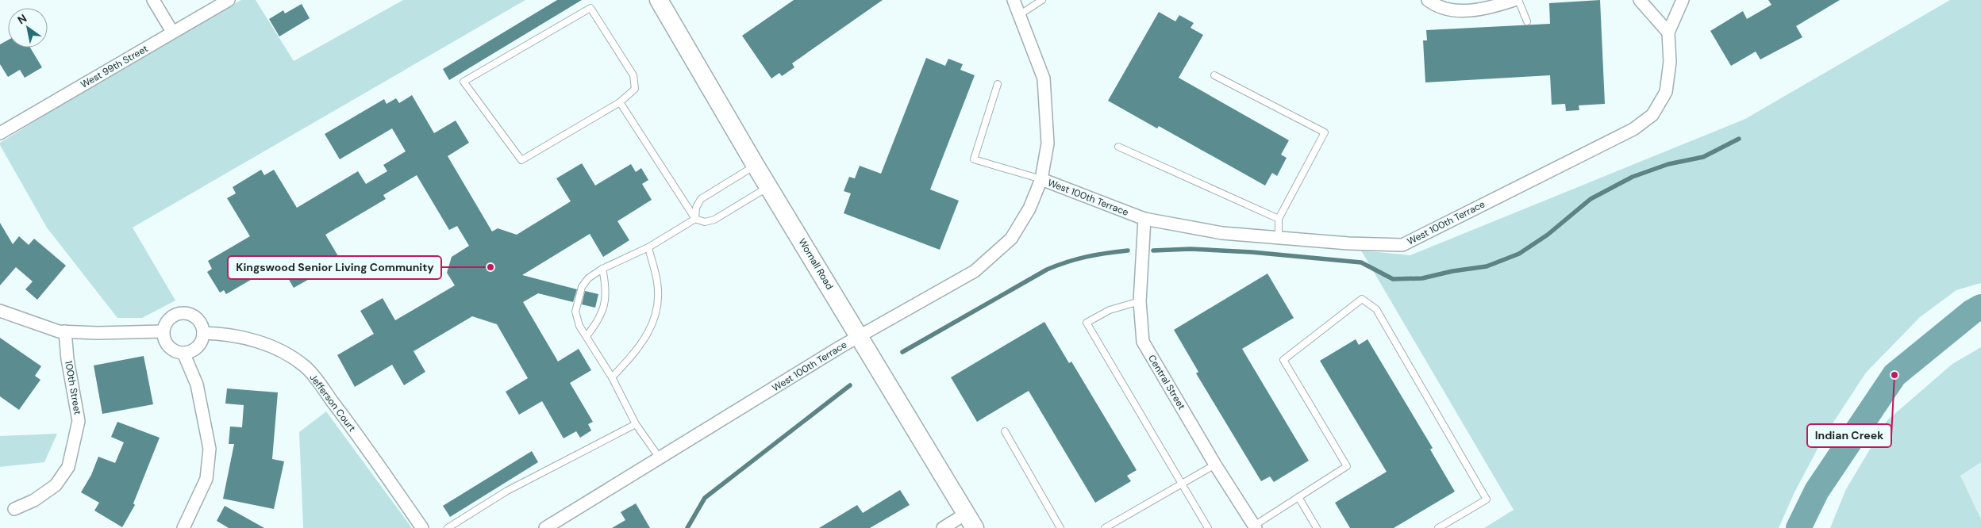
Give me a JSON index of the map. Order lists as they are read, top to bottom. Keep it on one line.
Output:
{"streets":{"main road":["Wornall Road"],"street":["West 99th Street","West 100th Terrace","Central Street","100th Street","Jefferson Court"]},"crossings":[["West 100th Terrace","Wornall Road"],["West 100th Terrace","Central Street"]],"places":["Kingswood Senior Living Community","Indian Creek"],"north":"top left"}
